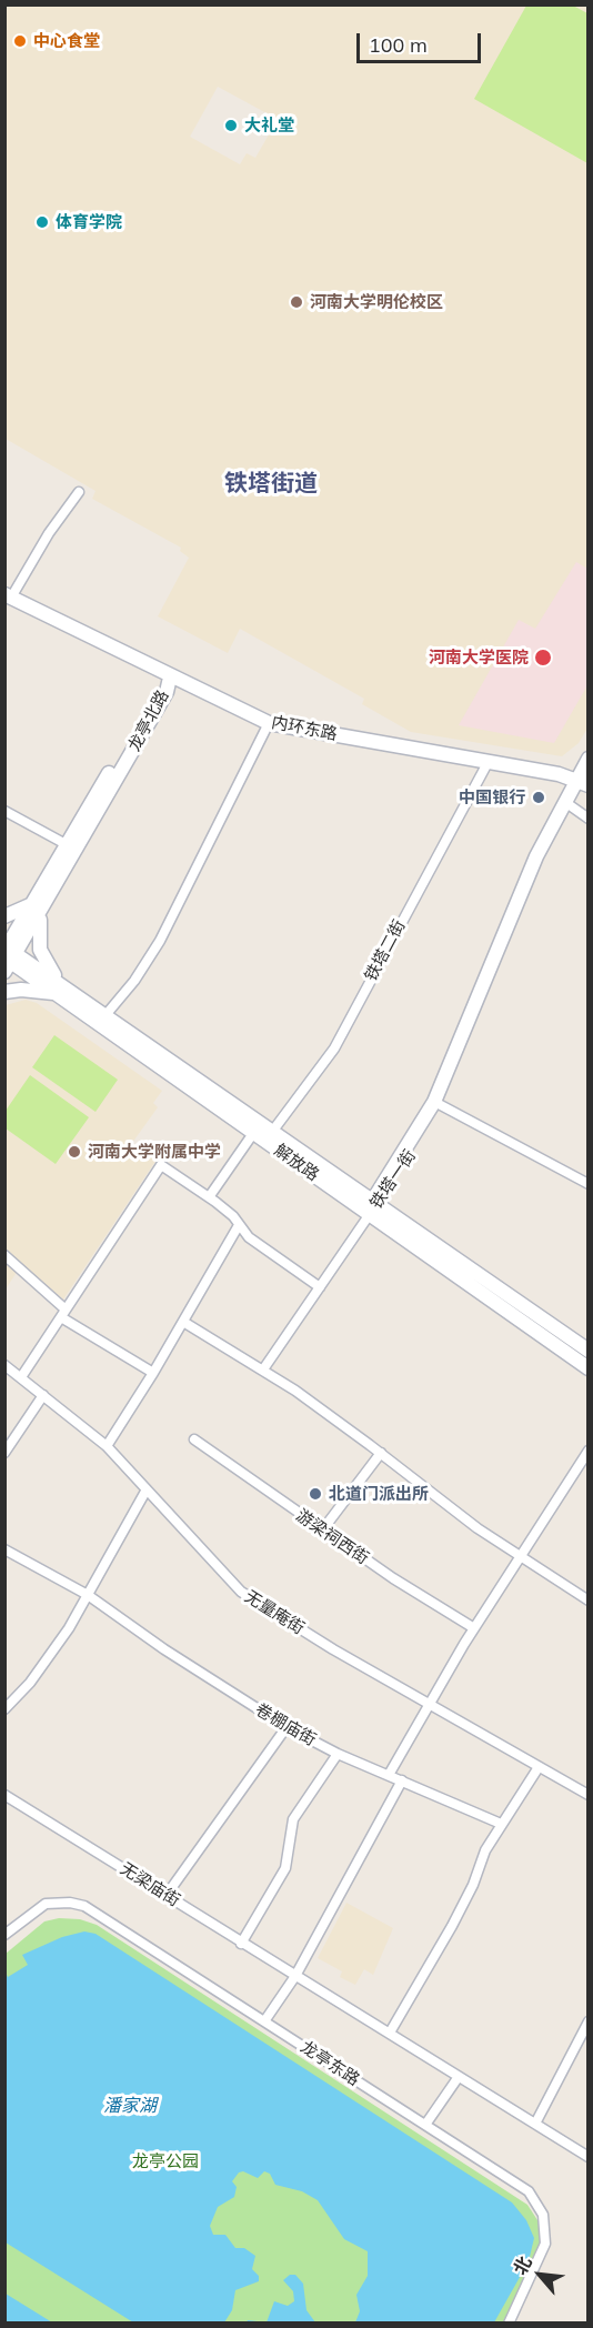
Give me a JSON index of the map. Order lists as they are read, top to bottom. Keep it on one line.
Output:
{"streets":{"main road":["龙亭北路","内环东路","解放路","铁塔一街"],"street":["铁塔二街","游梁祠西街","无量庵街","卷棚庙街","无梁庙街","龙亭东路"]},"crossings":[["龙亭北路","内环东路"],["龙亭北路","解放路"],["内环东路","铁塔二街"],["内环东路","铁塔一街"],["铁塔二街","解放路"],["解放路","铁塔一街"]],"districts":["铁塔街道"],"water":["潘家湖"],"parks":["龙亭公园"],"places":["中心食堂","大礼堂","体育学院","河南大学明伦校区","河南大学医院","中国银行","河南大学附属中学","北道门派出所"],"scale_bar":"100 m","north":"top left"}
